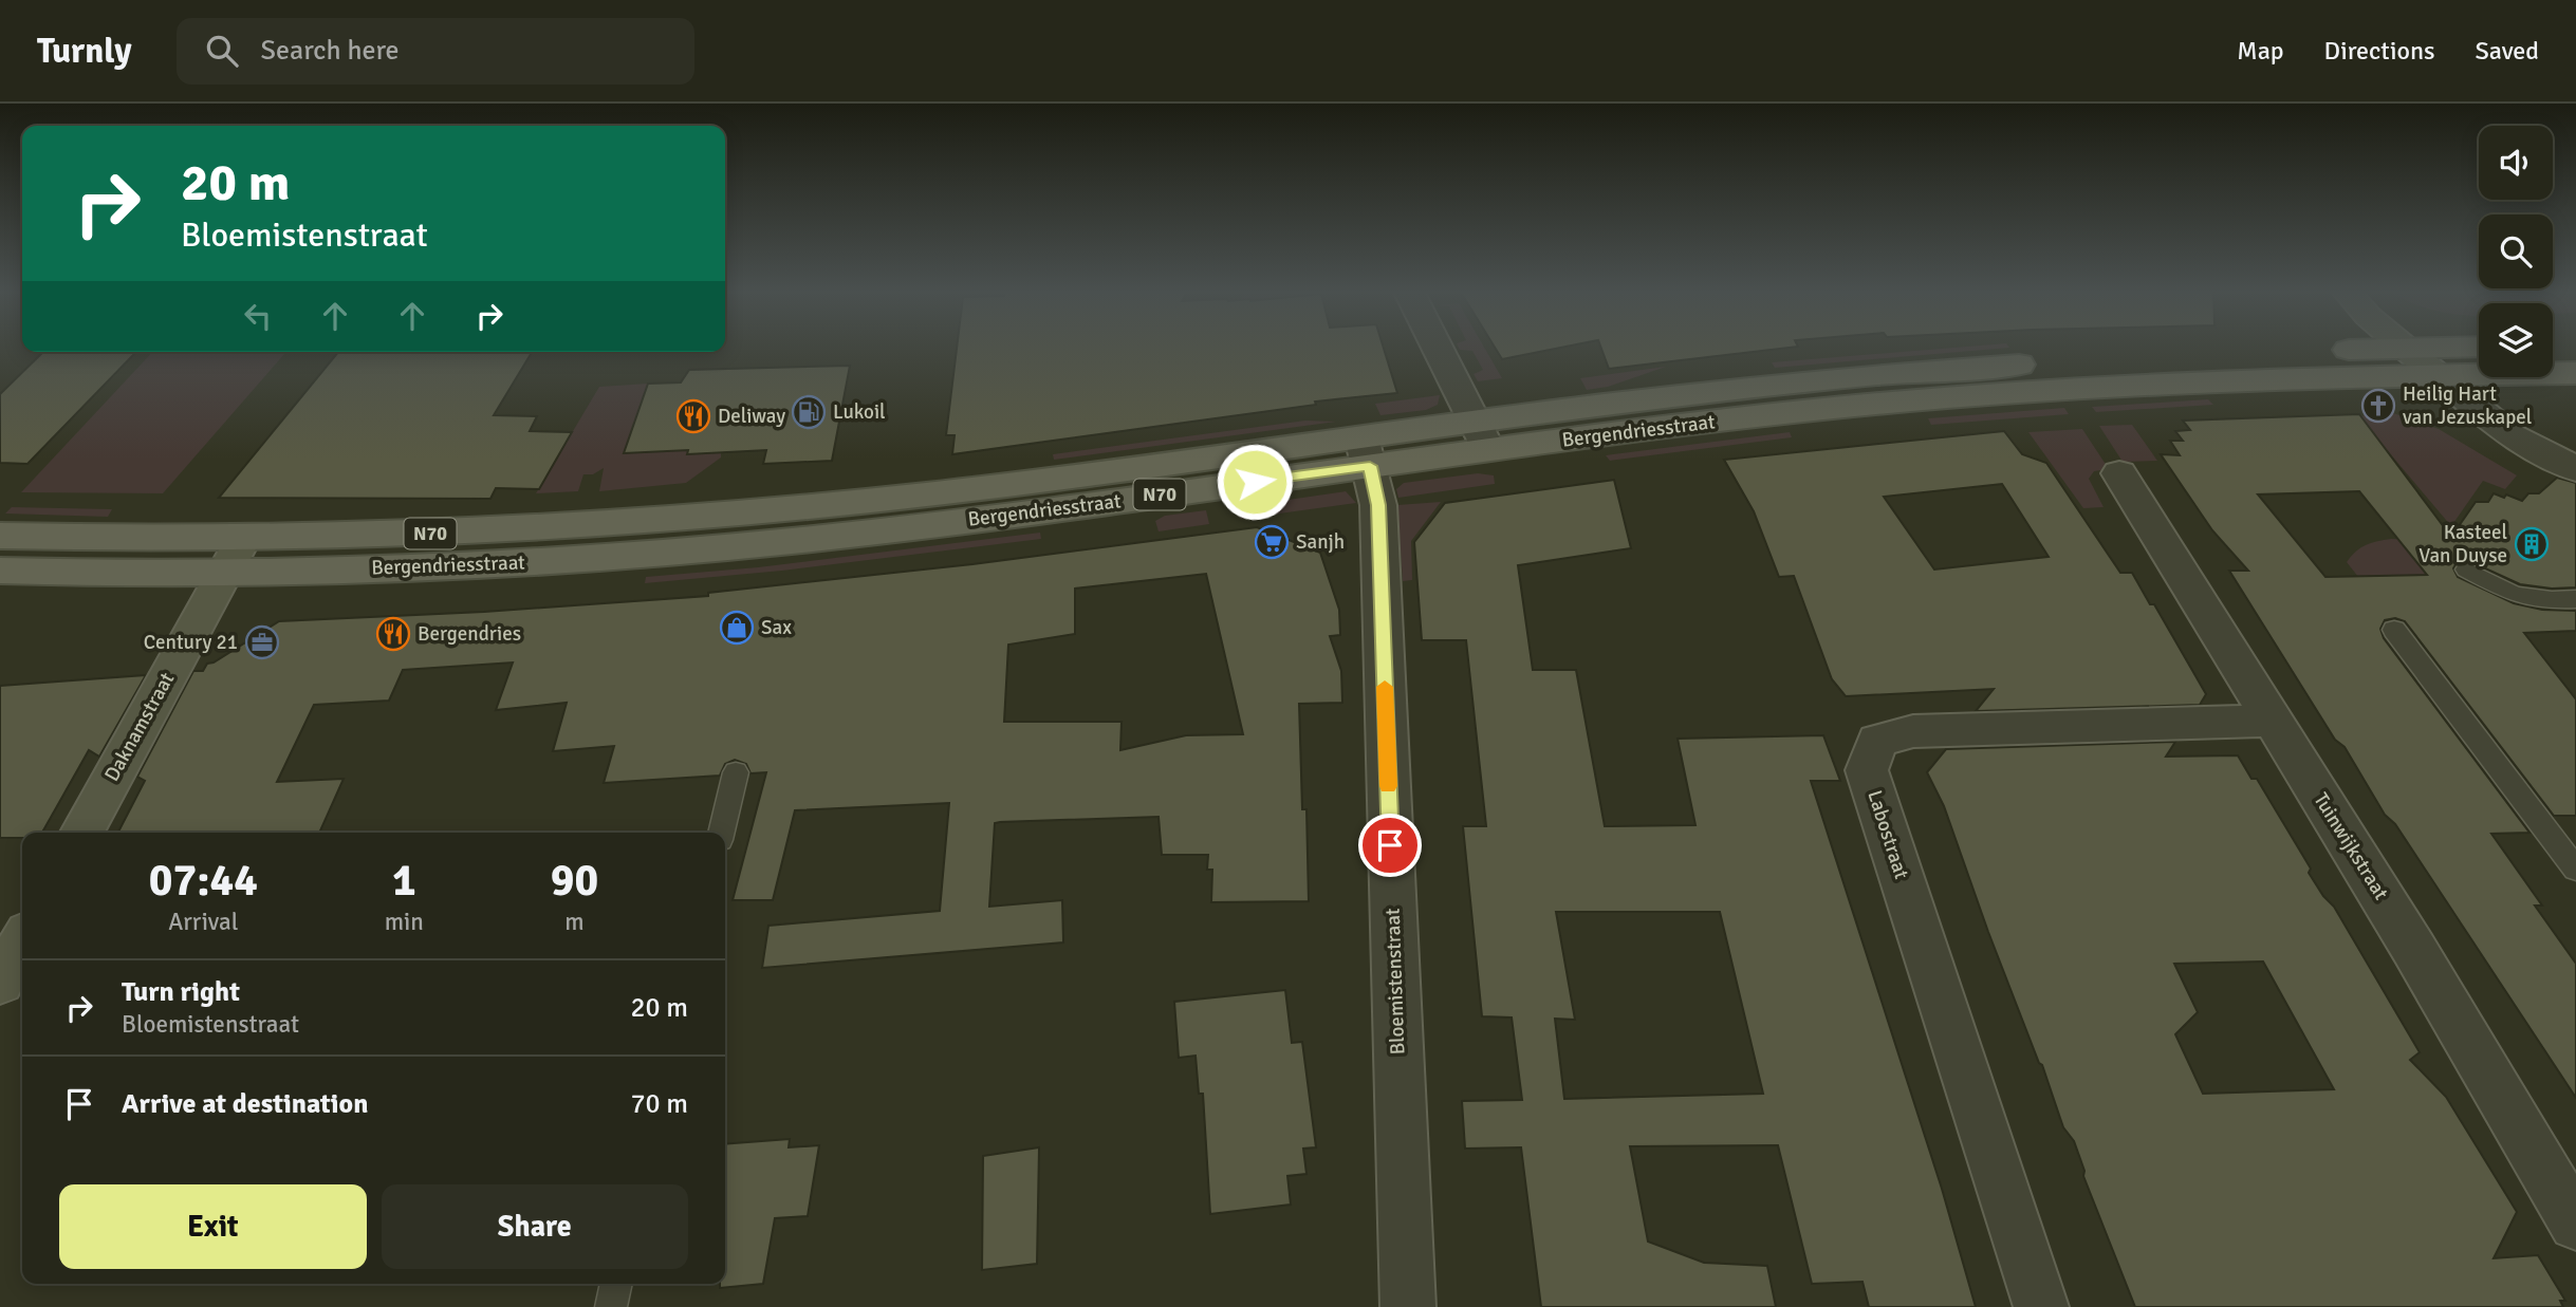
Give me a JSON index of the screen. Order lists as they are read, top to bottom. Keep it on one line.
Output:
{"streets":{"main road":["Bergendriesstraat","N70"],"street":["Daknamstraat","Labostraat","Tuinwijkstraat","Bloemistenstraat"]},"crossings":[["Bergendriesstraat","N70"],["Bergendriesstraat","Daknamstraat"],["Bergendriesstraat","Bloemistenstraat"],["Labostraat","Tuinwijkstraat"]],"places":{"church":["Heilig Hart van Jezuskapel"],"fuel station":["Lukoil"],"restaurant":["Deliway","Bergendries"],"supermarket":["Sanjh"],"building":["Kasteel Van Duyse"],"shop":["Sax"],"office":["Century 21"]},"page":{"header":"Turnly","search":"Search here","nav":["Map","Directions","Saved"],"turn":["20 m","Bloemistenstraat"],"eta":["07:44","Arrival","1","min","90","m"],"list":[{"name":"Turn right","note":"Bloemistenstraat","value":"20 m"},{"name":"Arrive at destination","value":"70 m"}],"buttons":["Exit","Share"]}}
